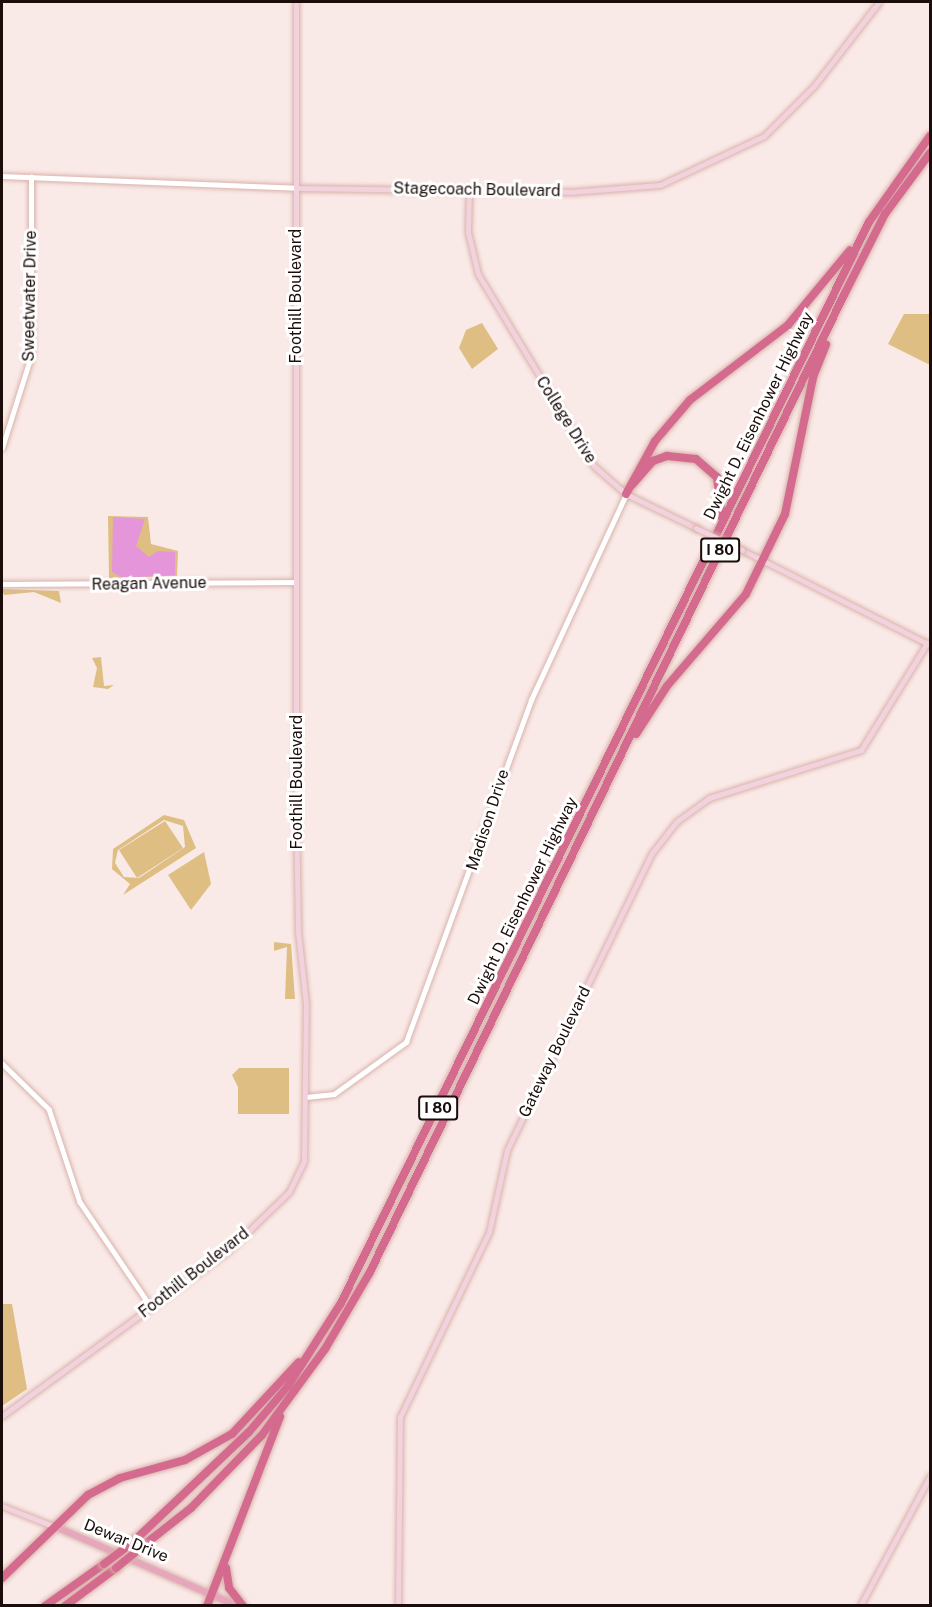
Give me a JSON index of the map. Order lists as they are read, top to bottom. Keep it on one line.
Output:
{"streets":{"highway":["Dwight D. Eisenhower Highway","I 80"],"main road":["Stagecoach Boulevard","Foothill Boulevard","College Drive","Gateway Boulevard","Dewar Drive"],"street":["Sweetwater Drive","Reagan Avenue","Madison Drive"]},"crossings":[["Stagecoach Boulevard","Sweetwater Drive"],["Stagecoach Boulevard","Foothill Boulevard"],["Stagecoach Boulevard","College Drive"],["Foothill Boulevard","Reagan Avenue"],["Foothill Boulevard","Madison Drive"],["Dwight D. Eisenhower Highway","I 80"],["College Drive","I 80"],["College Drive","Madison Drive"],["College Drive","Gateway Boulevard"],["I 80","Madison Drive"]]}
